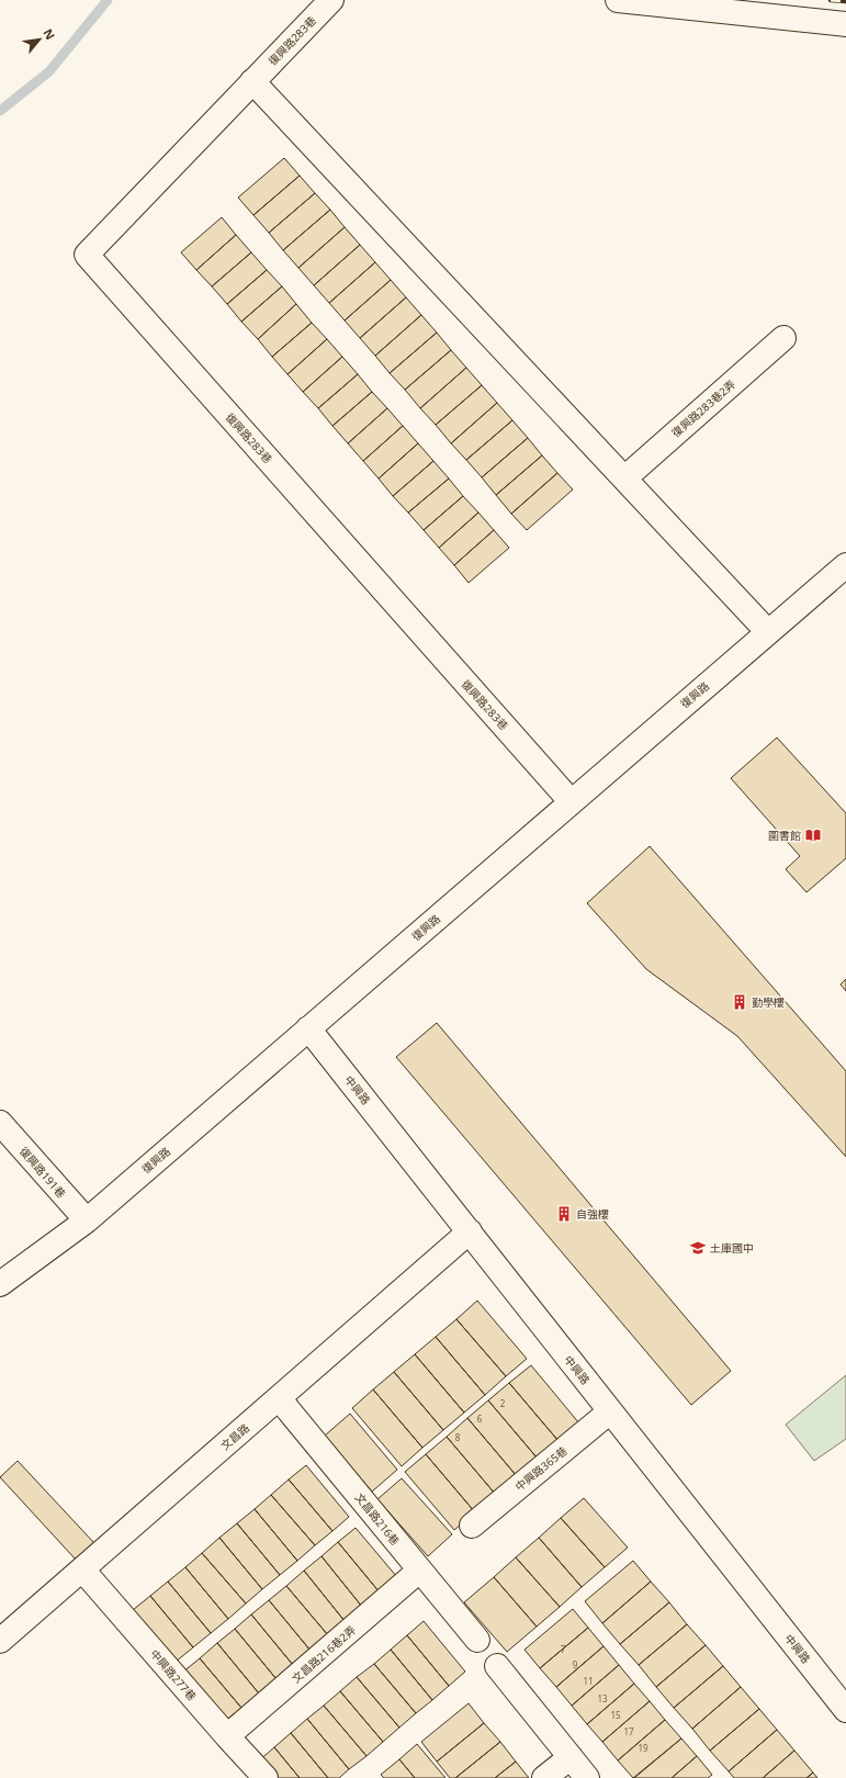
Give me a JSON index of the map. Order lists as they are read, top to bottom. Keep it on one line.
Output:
{"streets":{"street":["復興路283巷","復興路283巷2弄","復興路","中興路","復興路191巷","文昌路","中興路365巷","文昌路216巷","文昌路216巷2弄","中興路277巷"]},"crossings":[["復興路283巷","復興路"],["復興路","中興路"],["復興路","復興路191巷"],["中興路","文昌路"],["中興路","中興路365巷"],["文昌路","文昌路216巷"],["文昌路","中興路277巷"],["文昌路216巷","文昌路216巷2弄"],["文昌路216巷2弄","中興路277巷"]],"places":{"library":["圖書館"],"building":["勤學樓","自強樓"],"school or university":["土庫國中"]},"house_numbers":["2","6","8","7","9","11","13","15","17","19"],"north":"top right"}
